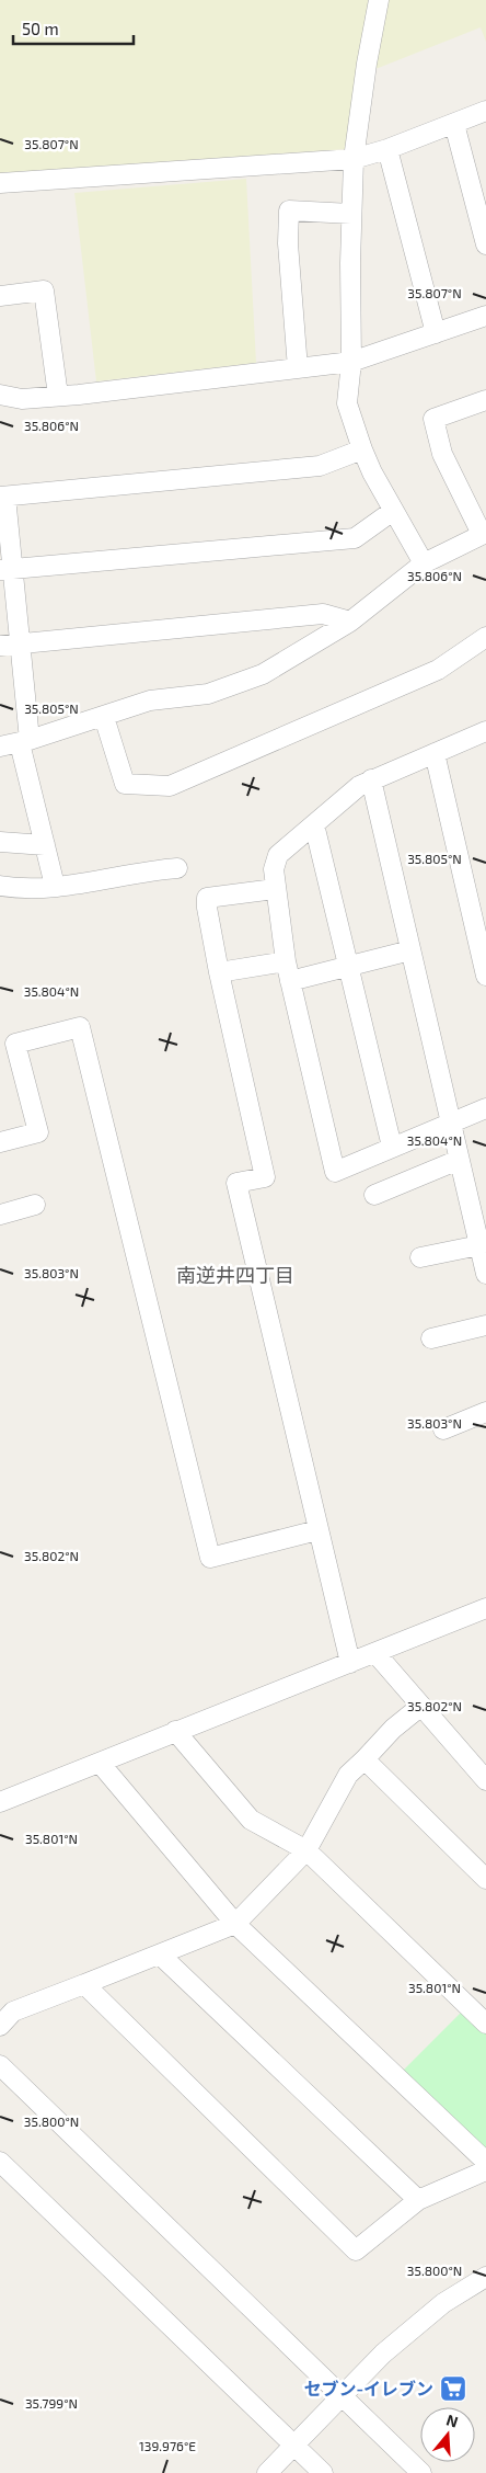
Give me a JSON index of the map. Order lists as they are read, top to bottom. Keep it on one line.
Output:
{"districts":["南逆井四丁目"],"places":{"supermarket":["セブン-イレブン"]},"scale_bar":"50 m","north":"top","coordinates":["35.807°N","35.806°N","35.805°N","35.804°N","35.803°N","35.802°N","35.801°N","35.800°N","35.799°N","139.976°E"]}
